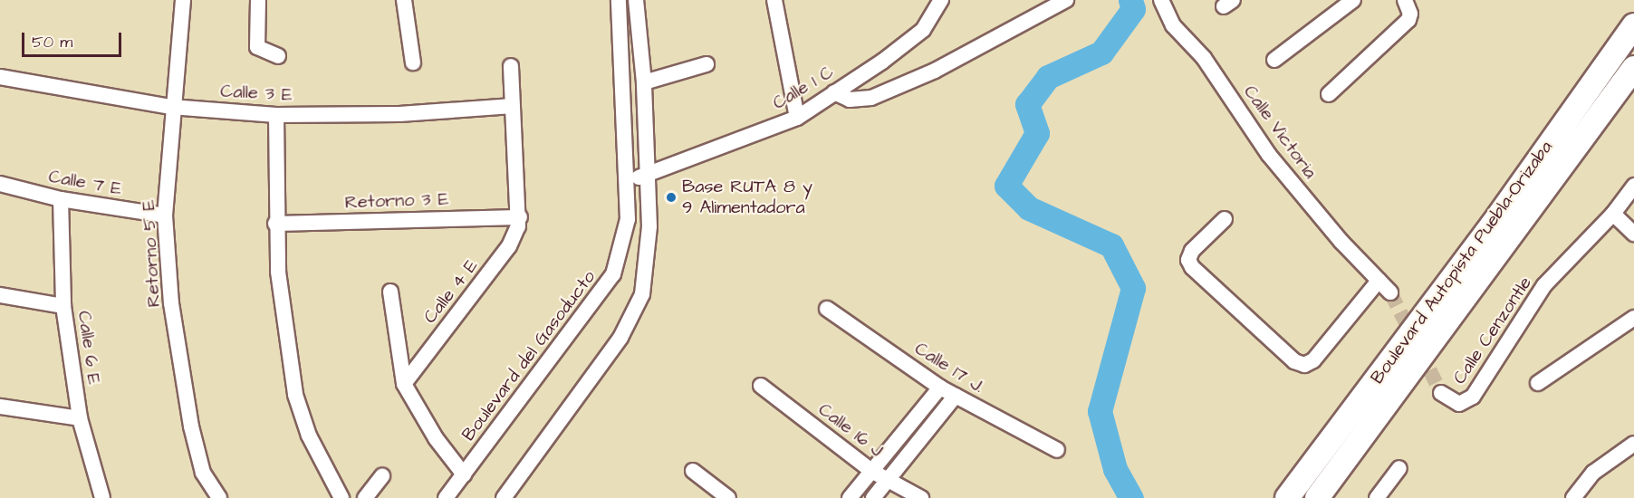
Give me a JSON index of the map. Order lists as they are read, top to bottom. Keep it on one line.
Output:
{"streets":{"highway":["Boulevard Autopista Puebla-Orizaba"],"street":["Calle 1 C","Calle 3 E","Calle Victoria","Calle 7 E","Retorno 3 E","Retorno 5 E","Calle 4 E","Calle Cenzontle","Calle 6 E","Boulevard del Gasoducto","Calle 17 J.","Calle 16 J"]},"crossings":[["Calle 1 C","Boulevard del Gasoducto"],["Calle 3 E","Retorno 5 E"],["Calle 7 E","Retorno 5 E"],["Calle 7 E","Calle 6 E"],["Retorno 3 E","Calle 4 E"]],"places":["Base RUTA 8 y 9 Alimentadora"],"scale_bar":"50 m"}
